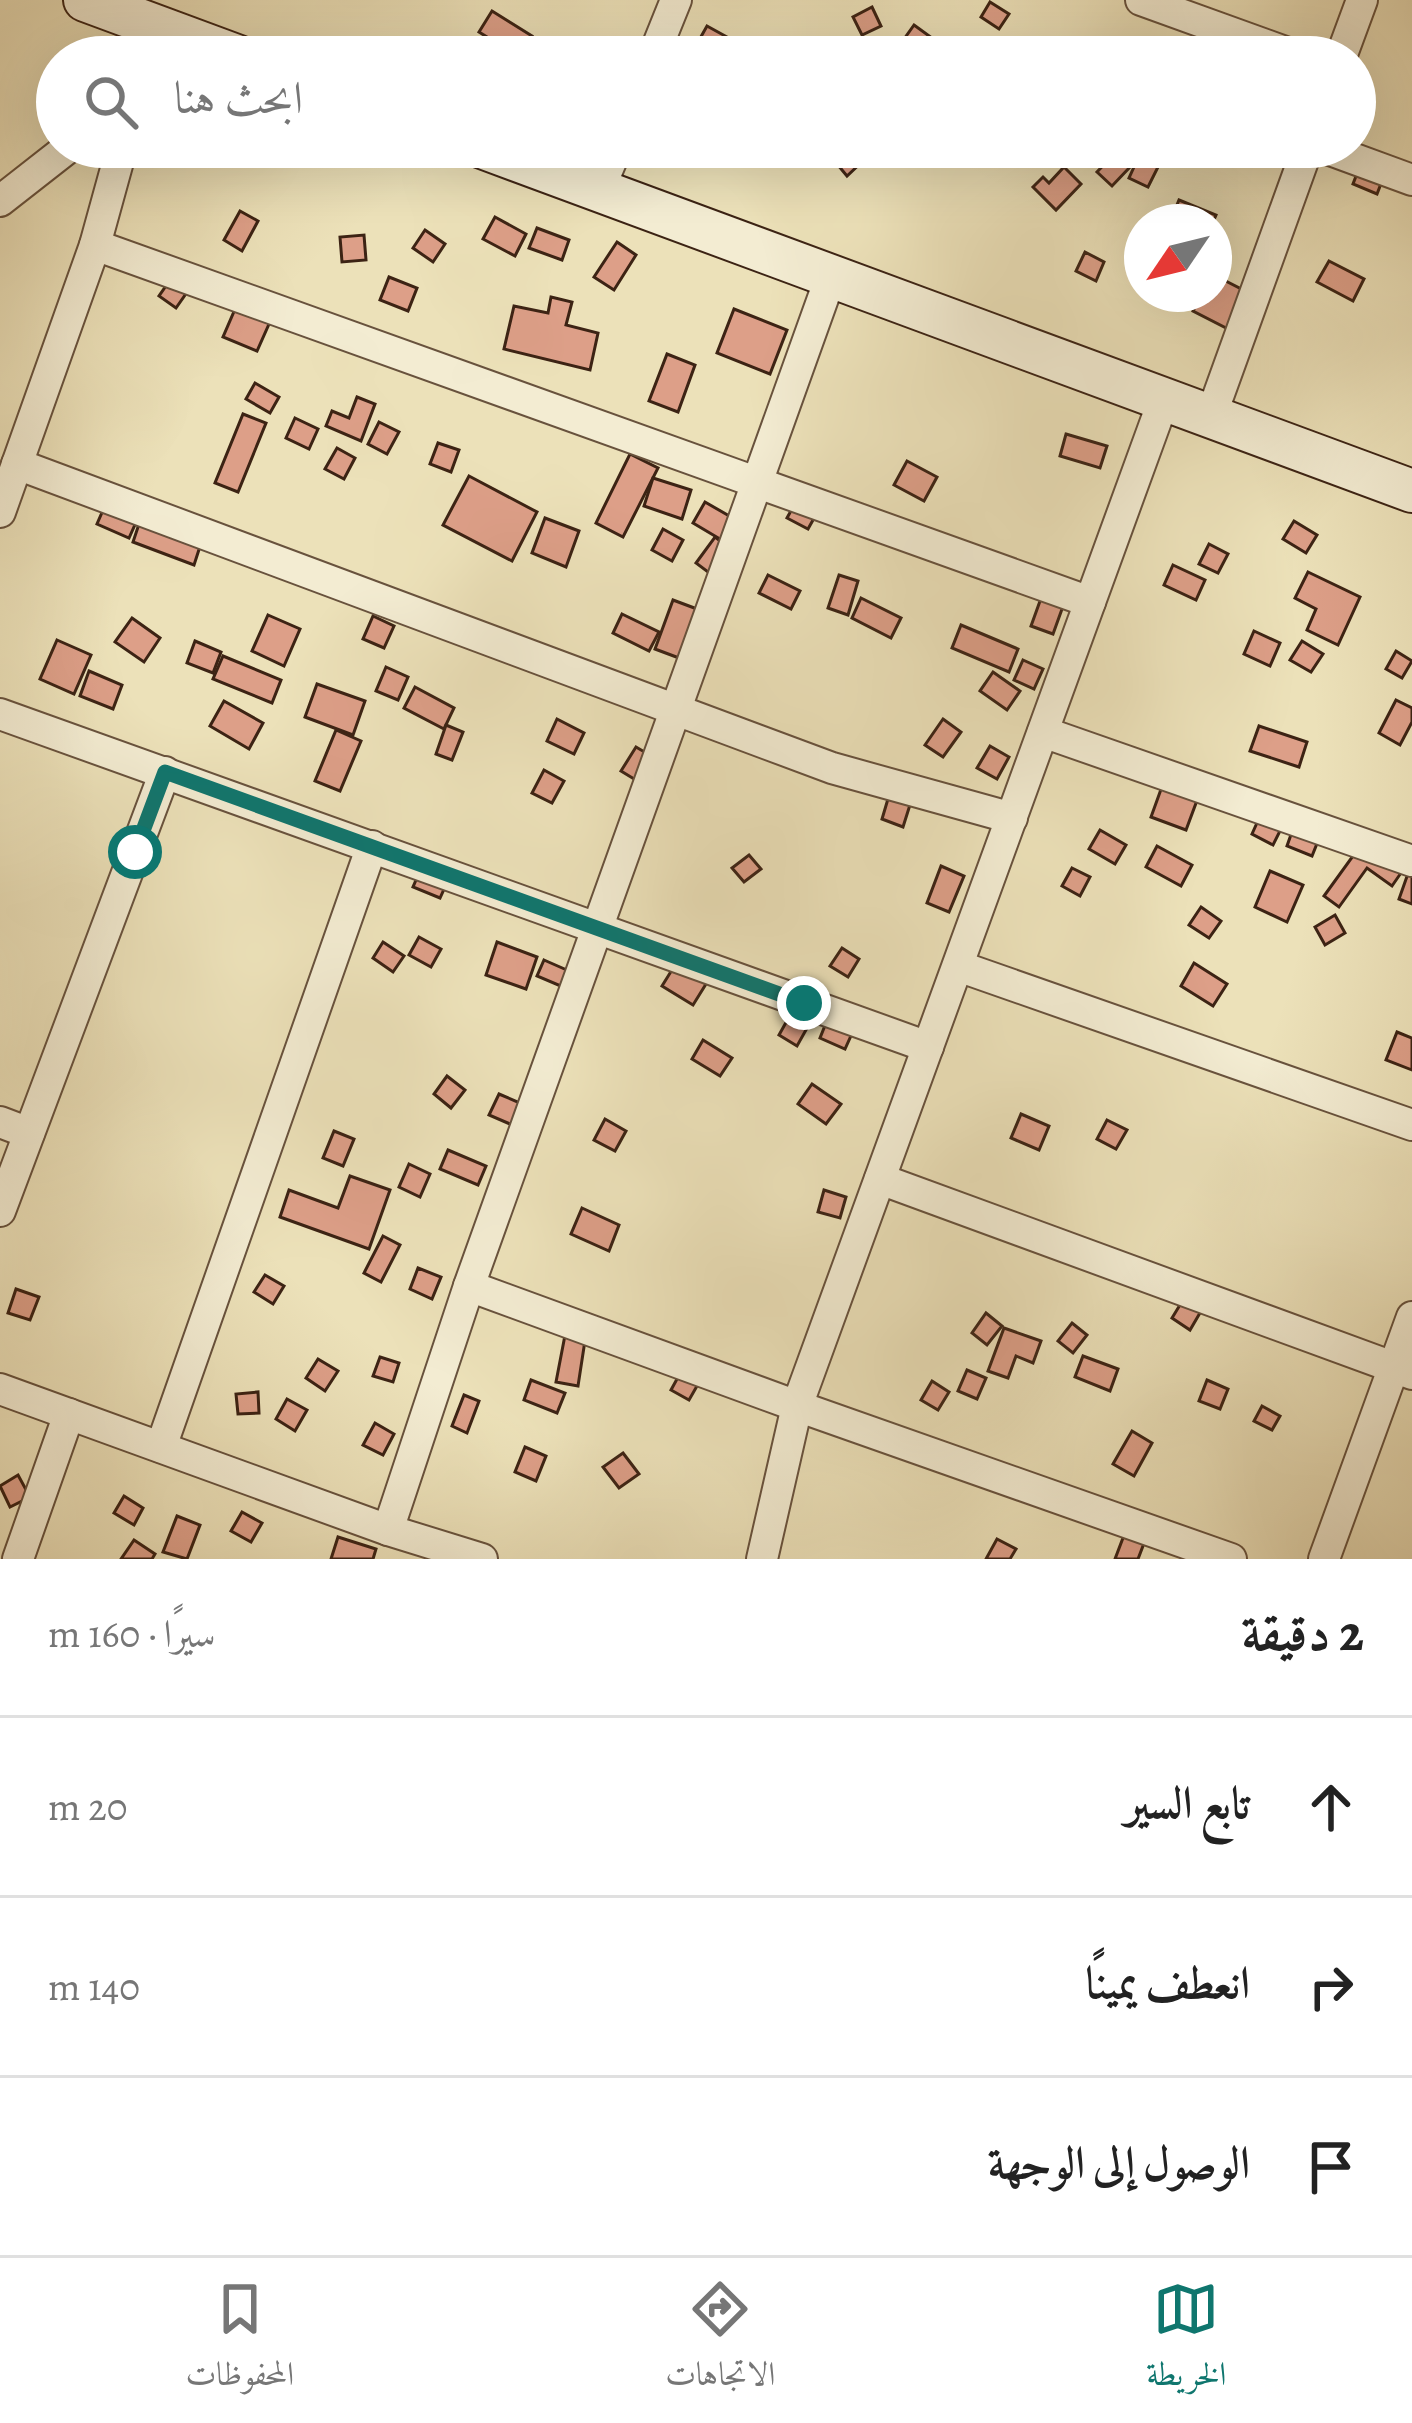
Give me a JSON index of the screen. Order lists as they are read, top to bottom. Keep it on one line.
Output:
{"north":"bottom left","page":{"search":"ابحث هنا","heading":["2 دقيقة","سيرًا · 160 m"],"list":[["تابع السير","20 m"],["انعطف يمينًا","140 m"],"الوصول إلى الوجهة"],"nav":["الخريطة","الاتجاهات","المحفوظات"]}}
